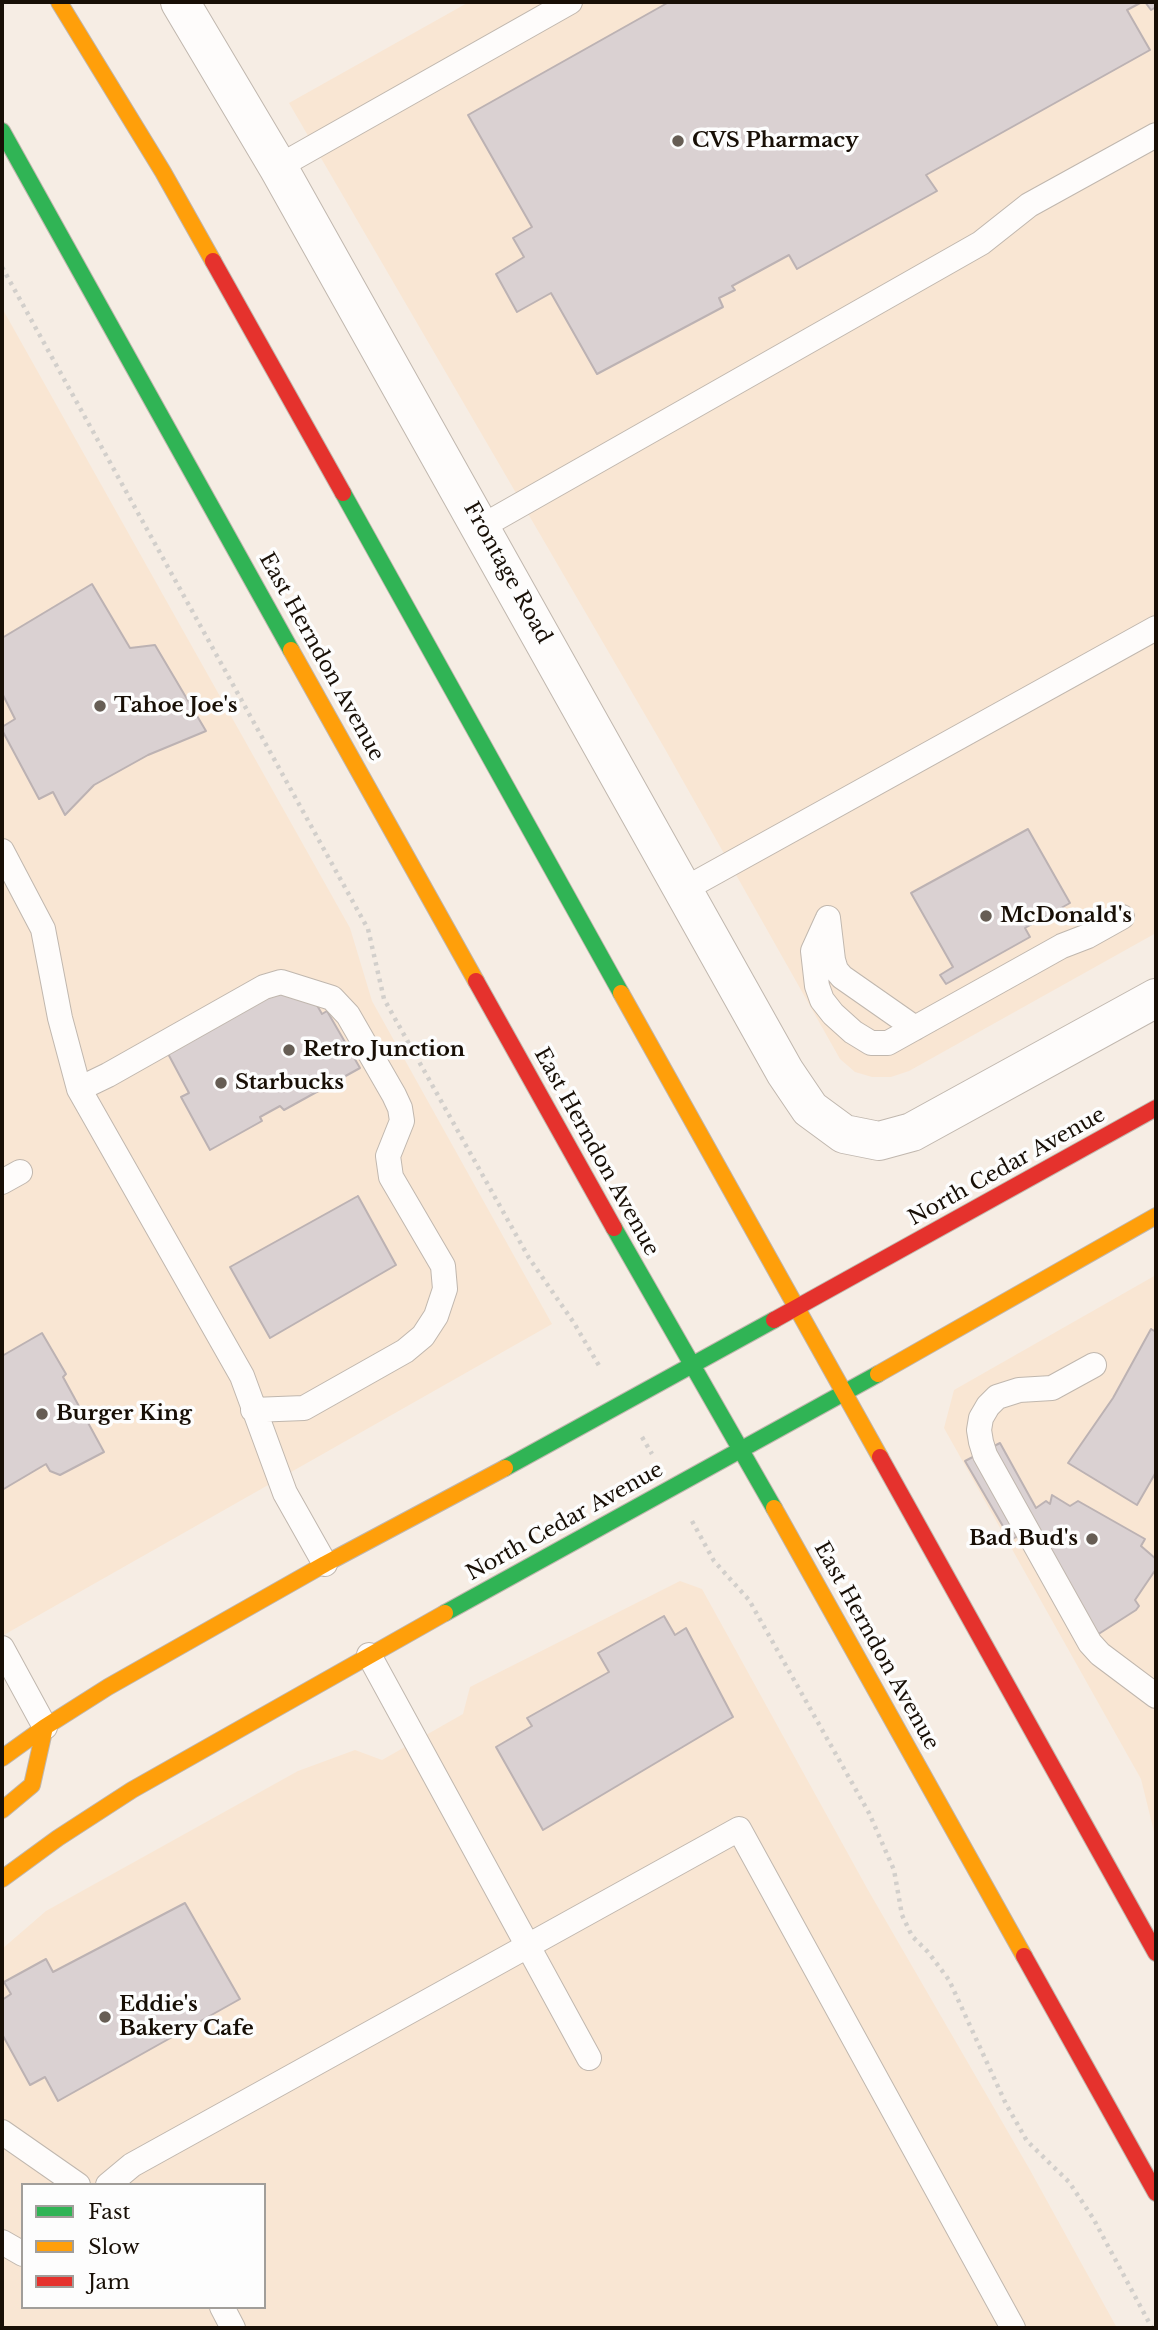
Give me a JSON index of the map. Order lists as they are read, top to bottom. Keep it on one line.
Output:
{"streets":{"main road":["East Herndon Avenue","North Cedar Avenue"],"street":["Frontage Road"]},"crossings":[["East Herndon Avenue","North Cedar Avenue"]],"places":["CVS Pharmacy","Tahoe Joe's","McDonald's","Retro Junction","Starbucks","Burger King","Bad Bud's","Eddie's Bakery Cafe"],"legend":["Fast","Slow","Jam"]}
